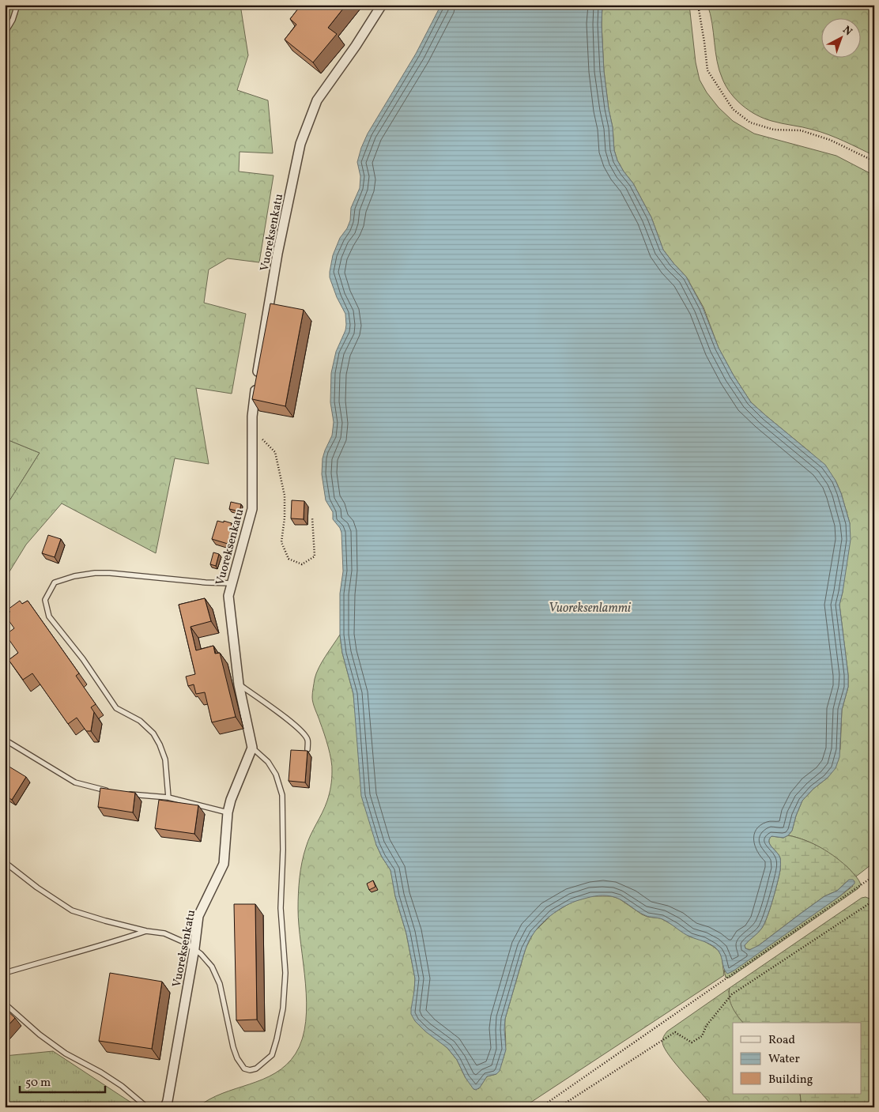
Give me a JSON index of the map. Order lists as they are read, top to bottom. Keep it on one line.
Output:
{"streets":{"street":["Vuoreksenkatu"]},"water":["Vuoreksenlammi"],"legend":["Road","Water","Building"],"scale_bar":"50 m","north":"top right"}
